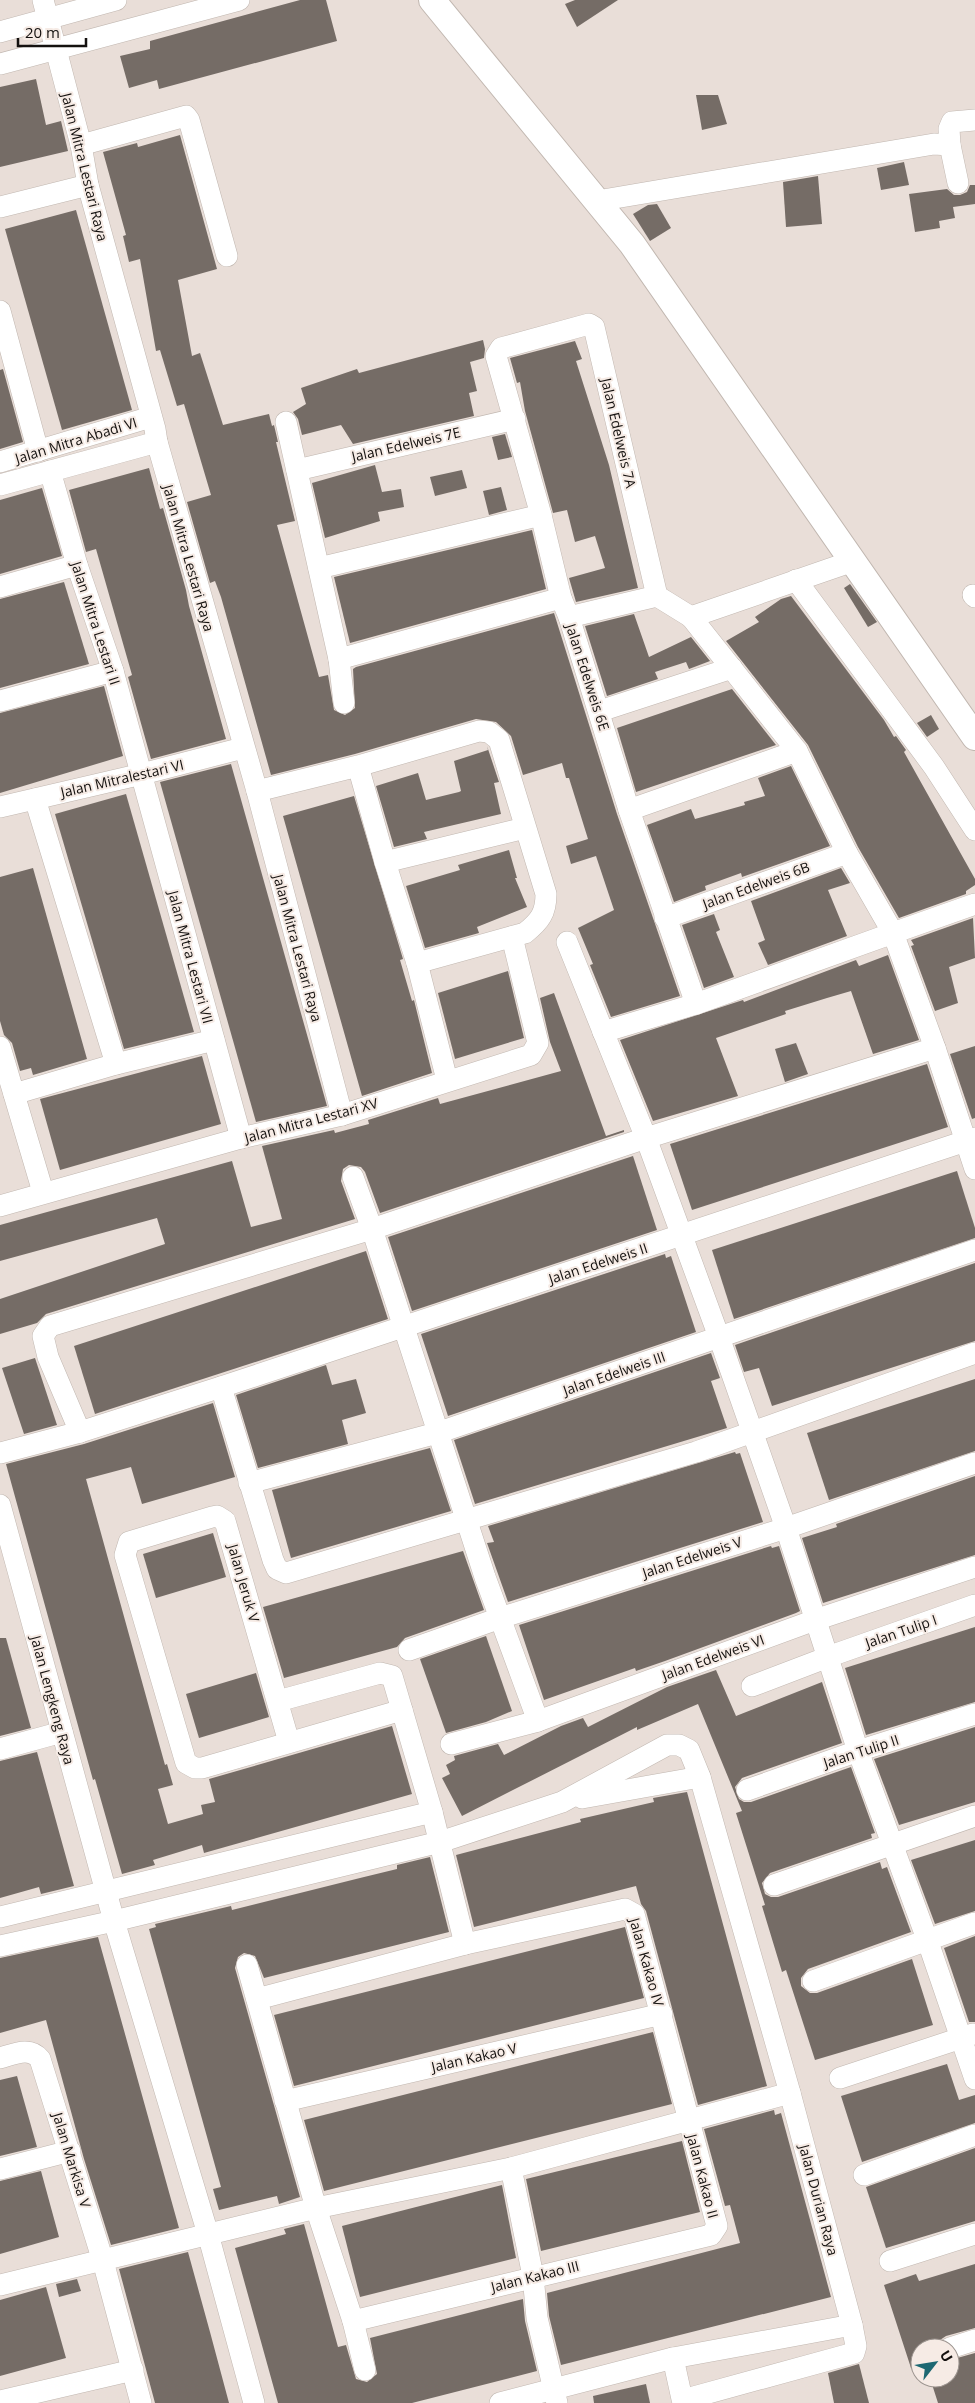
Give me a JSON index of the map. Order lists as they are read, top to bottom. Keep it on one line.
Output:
{"streets":{"street":["Jalan Mitra Lestari Raya","Jalan Edelweis 7A","Jalan Mitra Abadi VI","Jalan Edelweis 7E","Jalan Mitra Lestari II","Jalan Edelweis 6E","Jalan Mitralestari VI","Jalan Edelweis 6B","Jalan Mitra Lestari VII","Jalan Mitra Lestari XV","Jalan Edelweis II","Jalan Edelweis III","Jalan Edelweis V","Jalan Jeruk V","Jalan Tulip I","Jalan Edelweis VI","Jalan Lengkeng Raya","Jalan Tulip II","Jalan Kakao IV","Jalan Kakao V","Jalan Markisa V","Jalan Kakao II","Jalan Durian Raya","Jalan Kakao III"]},"crossings":[["Jalan Mitra Lestari Raya","Jalan Mitra Abadi VI"],["Jalan Mitra Lestari Raya","Jalan Mitralestari VI"],["Jalan Mitra Lestari Raya","Jalan Mitra Lestari XV"],["Jalan Edelweis 7A","Jalan Edelweis 6E"],["Jalan Edelweis 7E","Jalan Edelweis 6E"],["Jalan Mitra Lestari II","Jalan Mitralestari VI"],["Jalan Mitra Lestari II","Jalan Mitra Lestari VII"],["Jalan Edelweis 6E","Jalan Edelweis 6B"],["Jalan Mitralestari VI","Jalan Mitra Lestari VII"],["Jalan Mitra Lestari VII","Jalan Mitra Lestari XV"],["Jalan Tulip I","Jalan Edelweis VI"],["Jalan Kakao IV","Jalan Kakao V"],["Jalan Kakao IV","Jalan Kakao II"],["Jalan Kakao II","Jalan Kakao III"]],"scale_bar":"20 m","north":"top right"}
